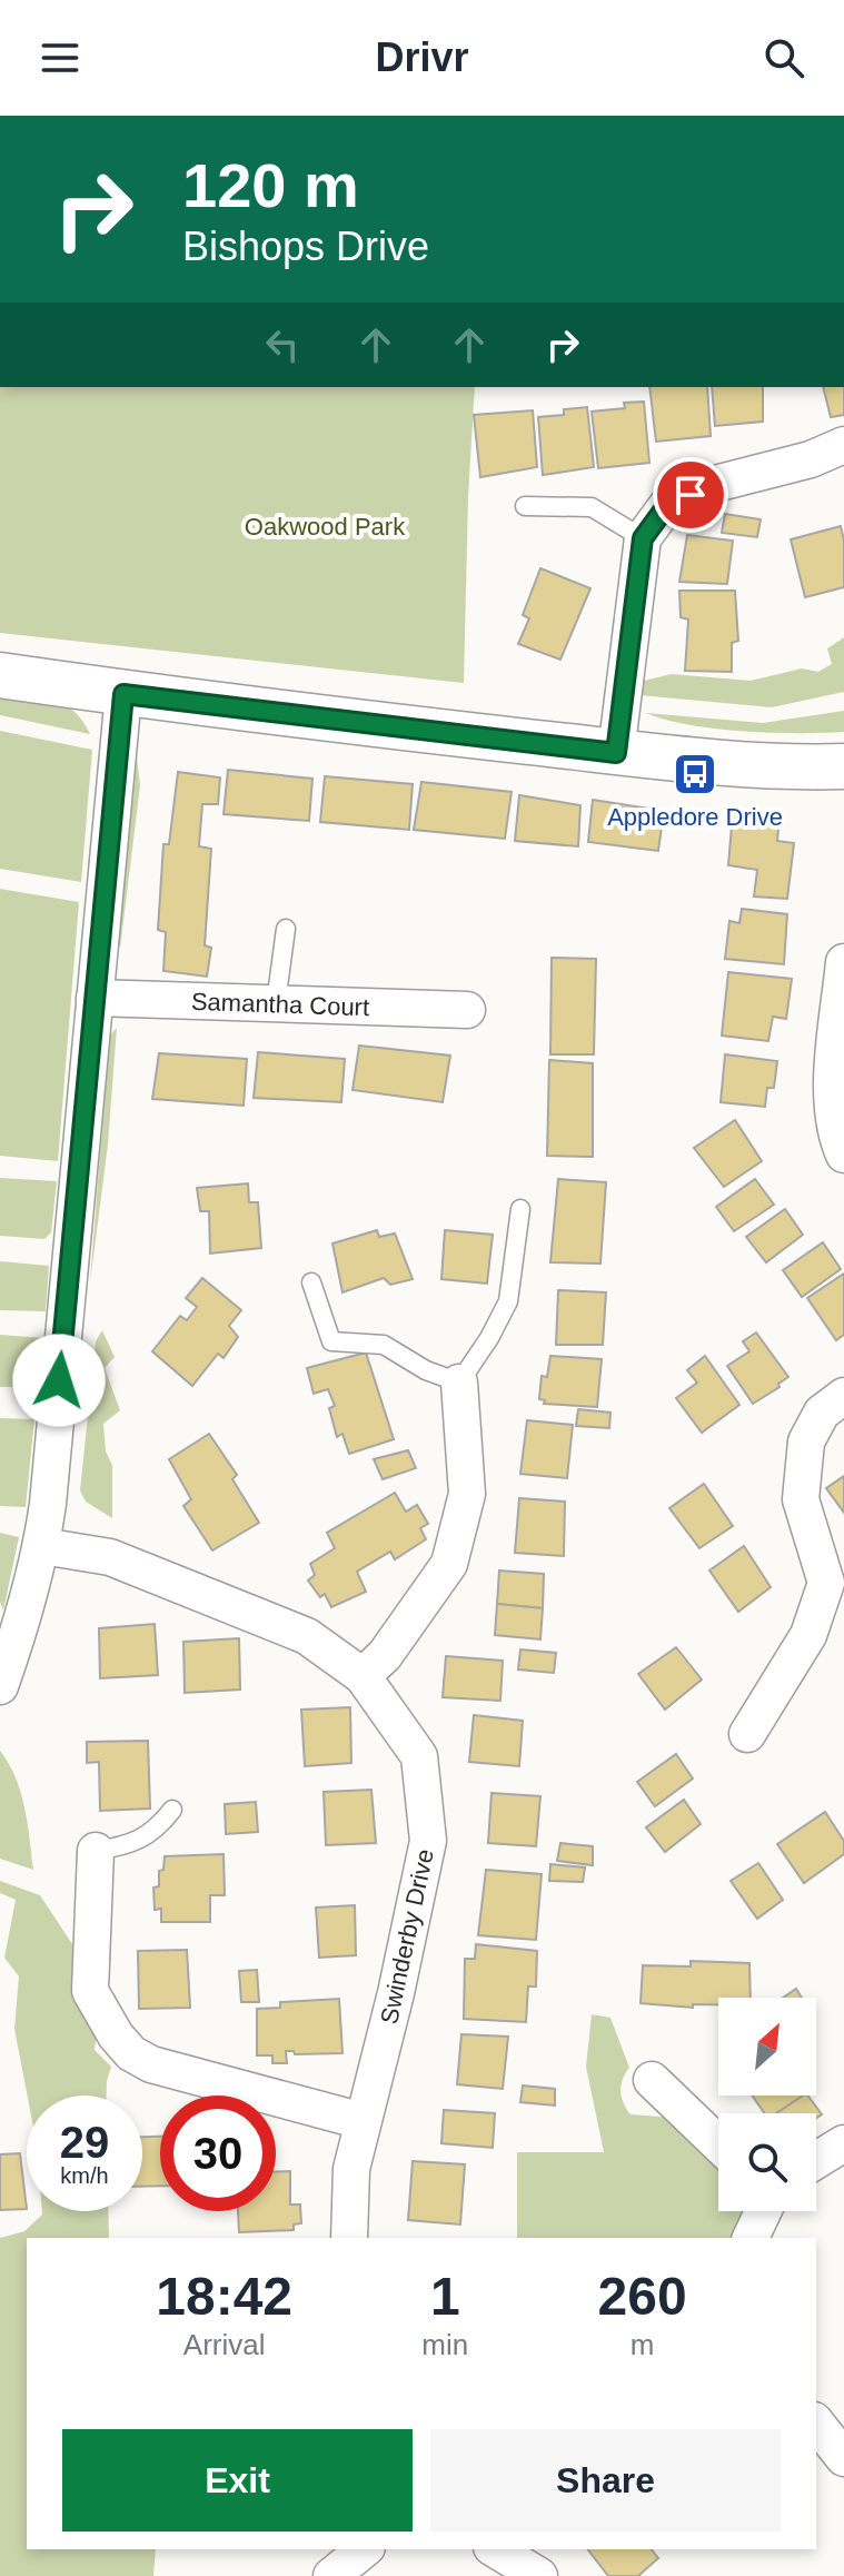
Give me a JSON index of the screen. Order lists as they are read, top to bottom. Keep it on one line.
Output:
{"streets":{"street":["Samantha Court","Swinderby Drive"]},"parks":["Oakwood Park"],"places":{"bus stop":["Appledore Drive"]},"north":"top right","page":{"header":"Drivr","turn":["120 m","Bishops Drive"],"speed":"29 km/h","limit":"30","eta":["18:42","Arrival","1","min","260","m"],"buttons":["Exit","Share"]}}
